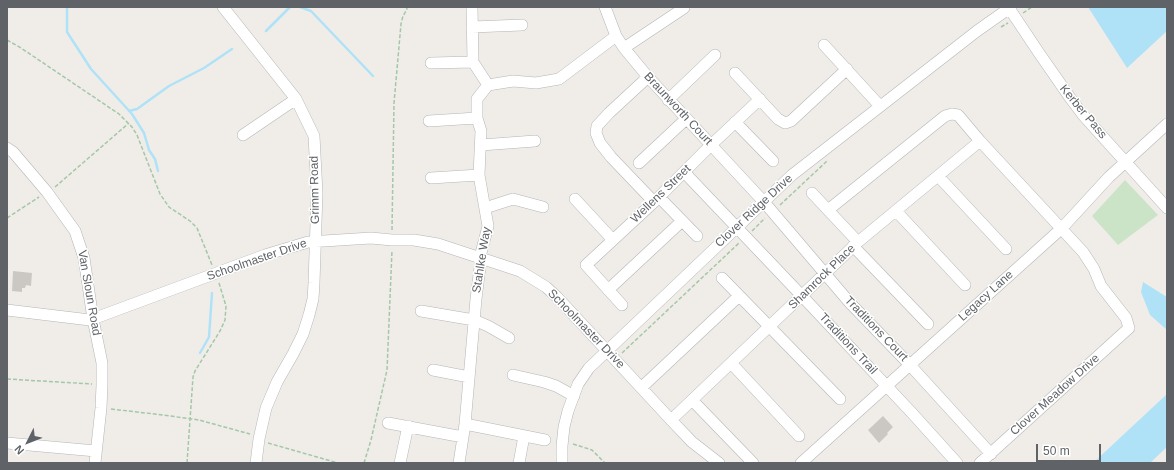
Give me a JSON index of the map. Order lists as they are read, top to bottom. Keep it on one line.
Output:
{"streets":{"street":["Braunworth Court","Kerber Pass","Grimm Road","Wellens Street","Clover Ridge Drive","Schoolmaster Drive","Stahlke Way","Shamrock Place","Van Sloun Road","Legacy Lane","Traditions Court","Traditions Trail","Clover Meadow Drive"]},"crossings":[["Braunworth Court","Wellens Street"],["Braunworth Court","Clover Ridge Drive"],["Braunworth Court","Traditions Court"],["Kerber Pass","Clover Ridge Drive"],["Kerber Pass","Legacy Lane"],["Grimm Road","Schoolmaster Drive"],["Clover Ridge Drive","Schoolmaster Drive"],["Clover Ridge Drive","Traditions Court"],["Clover Ridge Drive","Traditions Trail"],["Schoolmaster Drive","Stahlke Way"],["Schoolmaster Drive","Shamrock Place"],["Schoolmaster Drive","Van Sloun Road"],["Shamrock Place","Traditions Court"],["Shamrock Place","Traditions Trail"],["Legacy Lane","Traditions Court"],["Legacy Lane","Traditions Trail"],["Legacy Lane","Clover Meadow Drive"],["Traditions Court","Clover Meadow Drive"]],"scale_bar":"50 m","north":"bottom left"}
